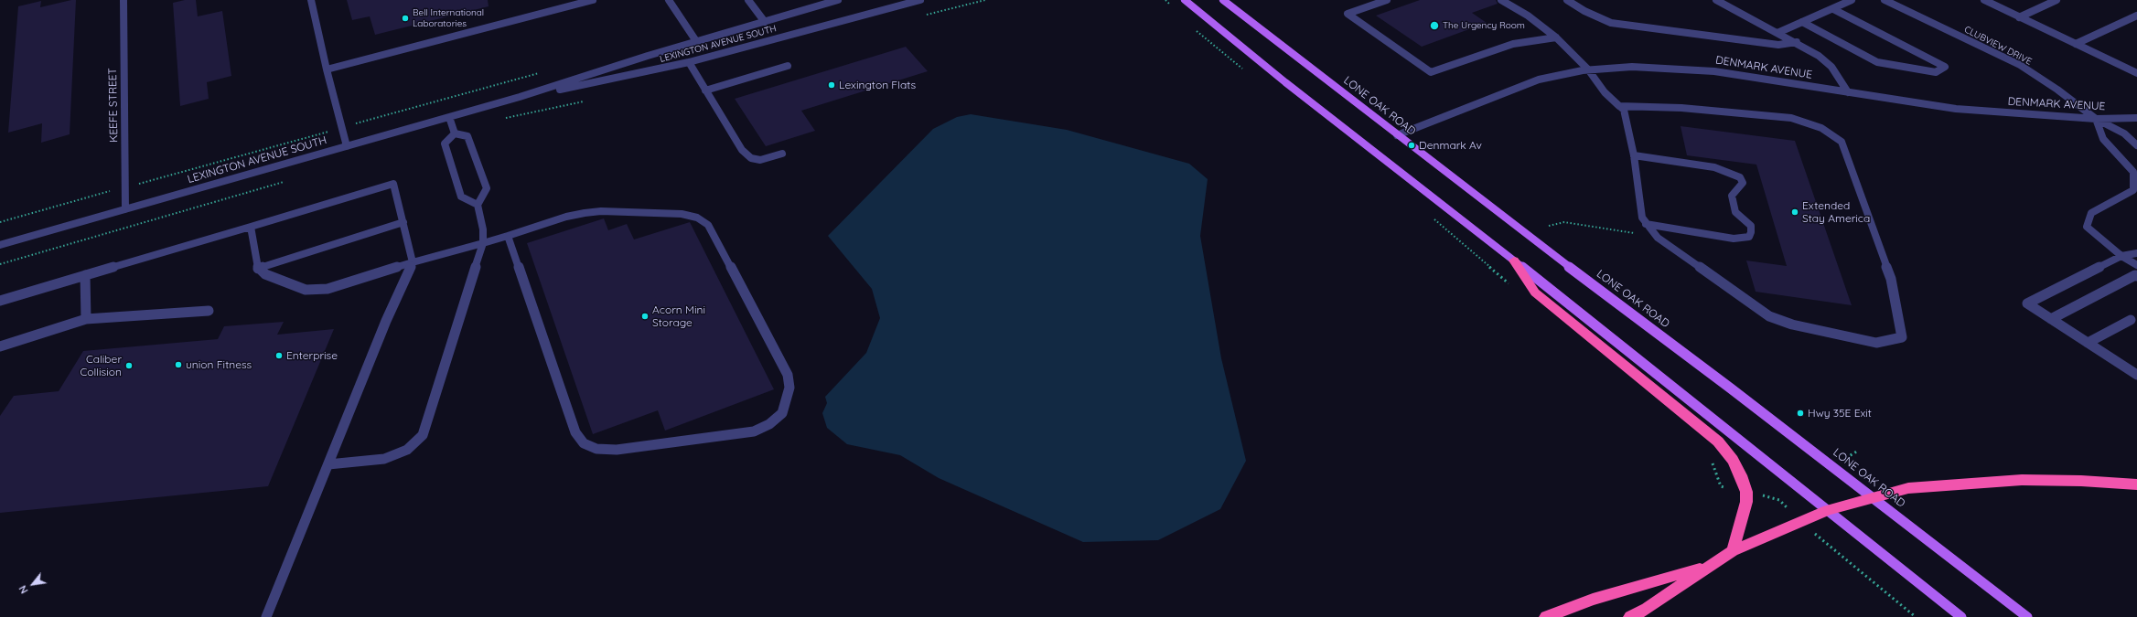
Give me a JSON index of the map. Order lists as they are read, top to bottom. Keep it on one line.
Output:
{"streets":{"main road":["LONE OAK ROAD"],"street":["LEXINGTON AVENUE SOUTH","CLUBVIEW DRIVE","DENMARK AVENUE","KEEFE STREET"]},"crossings":[["LEXINGTON AVENUE SOUTH","KEEFE STREET"],["CLUBVIEW DRIVE","DENMARK AVENUE"],["DENMARK AVENUE","LONE OAK ROAD"]],"places":["Bell International Laboratories","The Urgency Room","Lexington Flats","Denmark Av","Extended Stay America","Acorn Mini Storage","Enterprise","union Fitness","Caliber Collision","Hwy 35E Exit"],"north":"bottom left"}
